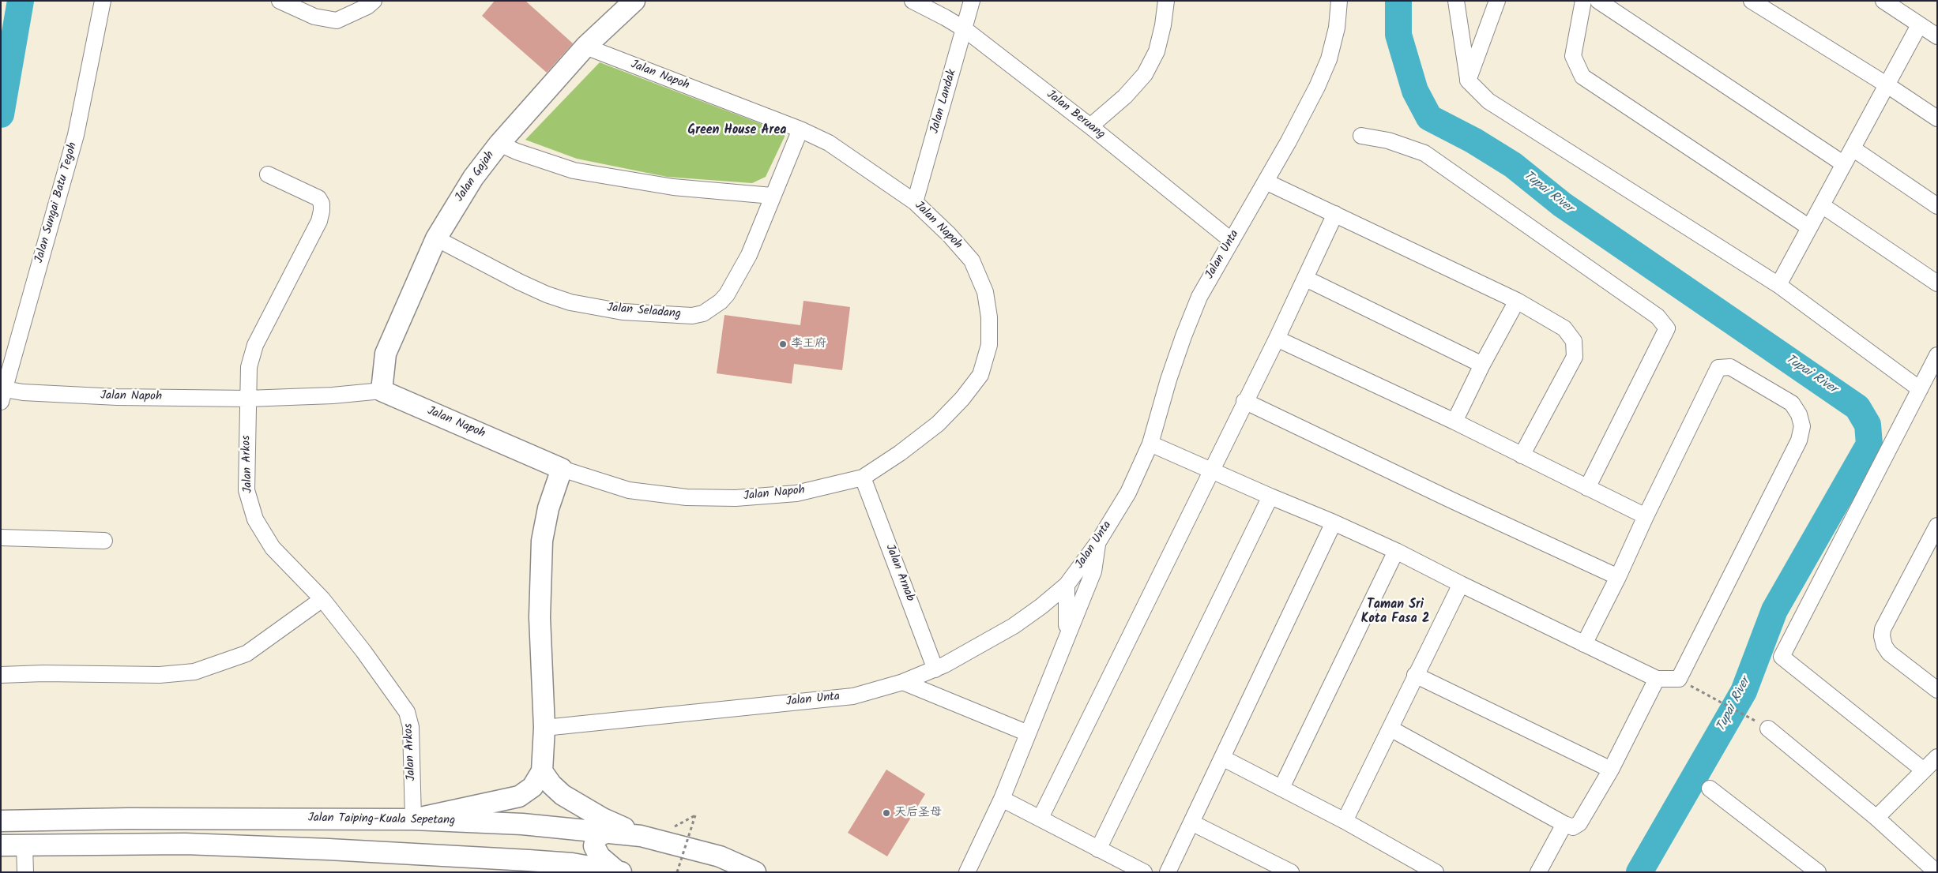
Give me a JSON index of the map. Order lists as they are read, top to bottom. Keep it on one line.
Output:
{"streets":{"main road":["Jalan Napoh","Jalan Gajah","Jalan Taiping-Kuala Sepetang"],"street":["Jalan Landak","Jalan Beruang","Jalan Sungai Batu Tegoh","Jalan Unta","Jalan Seladang","Jalan Arkos","Jalan Arnab"]},"crossings":[["Jalan Napoh","Jalan Landak"],["Jalan Napoh","Jalan Gajah"],["Jalan Napoh","Jalan Sungai Batu Tegoh"],["Jalan Napoh","Jalan Seladang"],["Jalan Napoh","Jalan Arkos"],["Jalan Napoh","Jalan Arnab"],["Jalan Landak","Jalan Beruang"],["Jalan Beruang","Jalan Unta"],["Jalan Gajah","Jalan Seladang"],["Jalan Unta","Jalan Arnab"],["Jalan Arkos","Jalan Taiping-Kuala Sepetang"]],"districts":["Green House Area","Taman Sri Kota Fasa 2"],"water":["Tupai River"],"places":["李王府","天后圣母"]}
